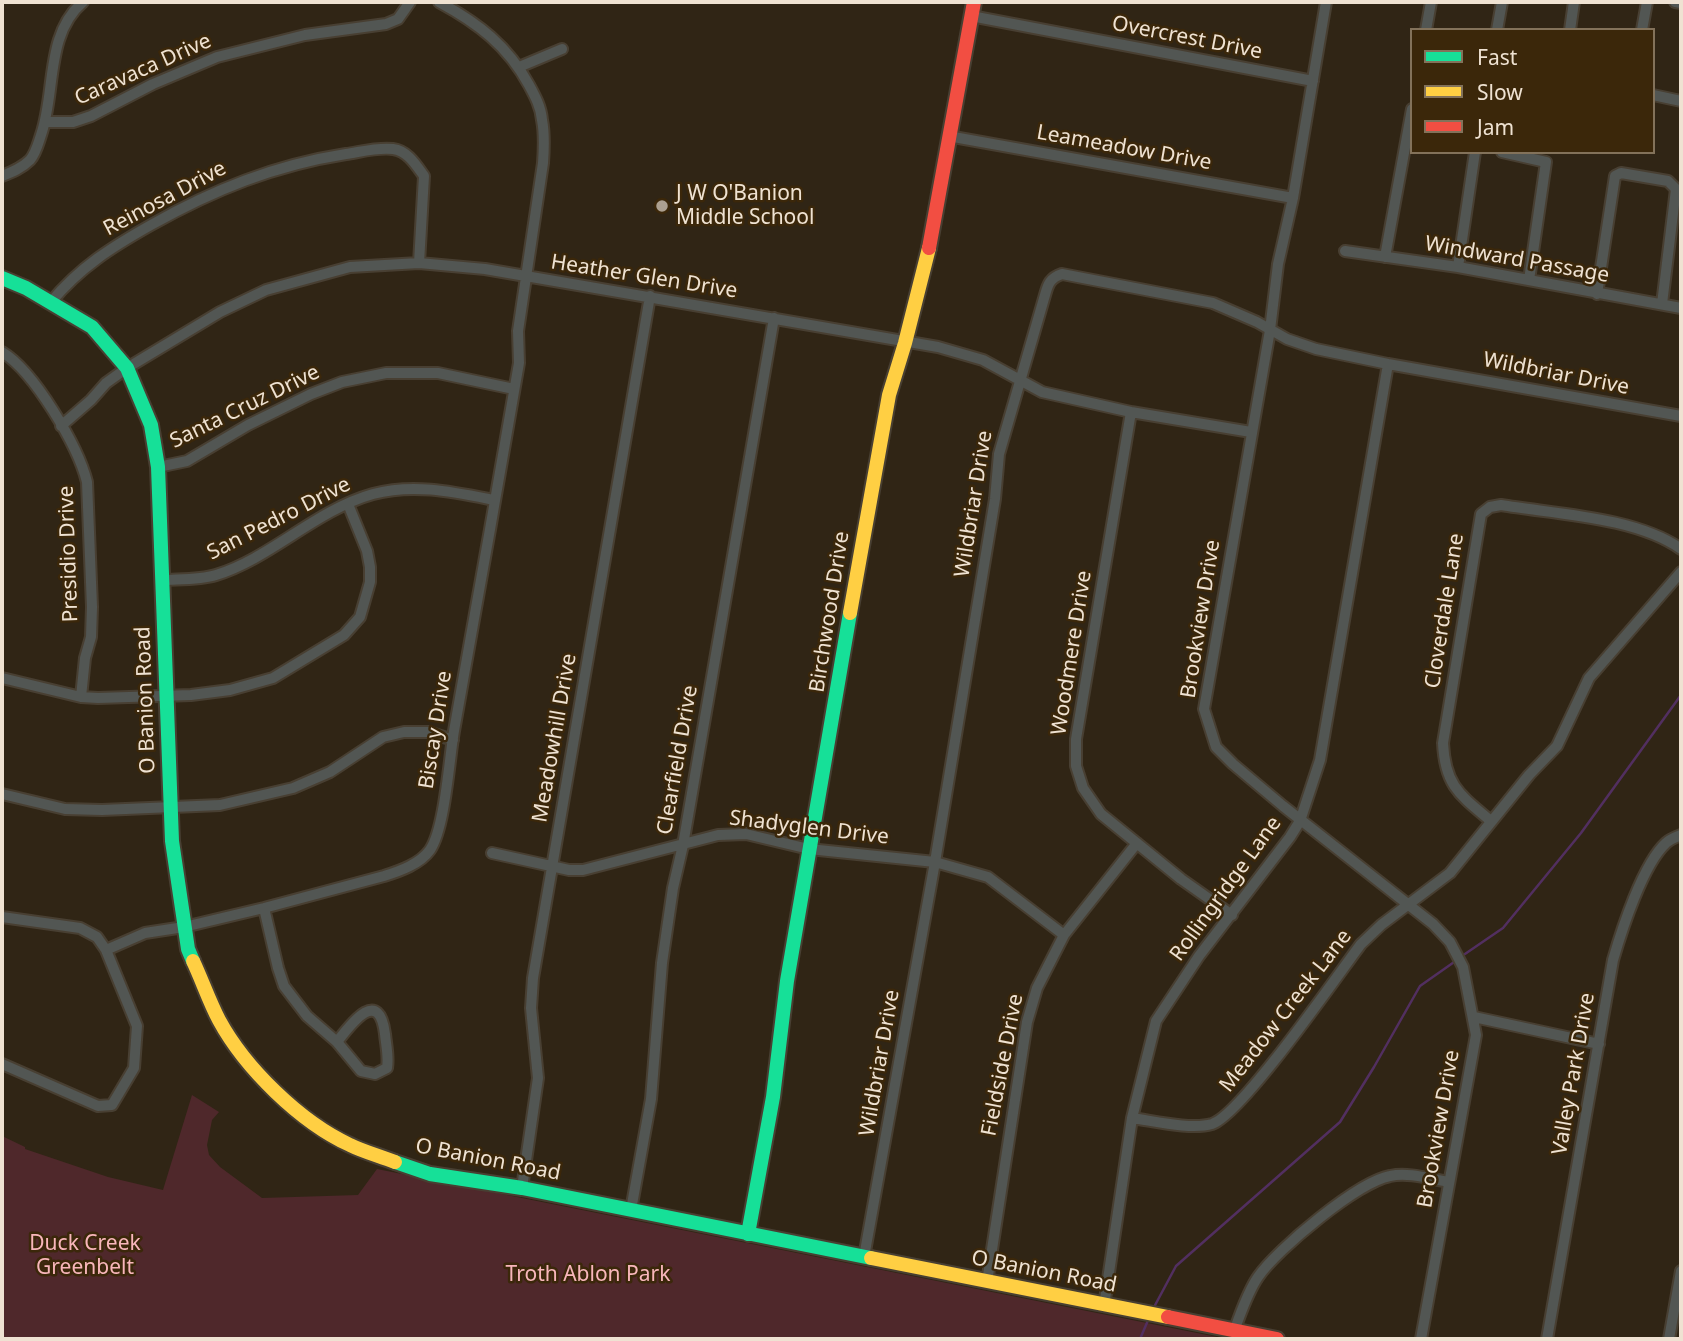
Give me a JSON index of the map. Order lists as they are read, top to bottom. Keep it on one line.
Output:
{"streets":{"street":["Overcrest Drive","Caravaca Drive","Leameadow Drive","Reinosa Drive","Windward Passage","Heather Glen Drive","Wildbriar Drive","Santa Cruz Drive","San Pedro Drive","Presidio Drive","Cloverdale Lane","Birchwood Drive","Brookview Drive","Woodmere Drive","O Banion Road","Biscay Drive","Meadowhill Drive","Clearfield Drive","Shadyglen Drive","Rollingridge Lane","Meadow Creek Lane","Fieldside Drive","Valley Park Drive"]},"crossings":[["Overcrest Drive","Birchwood Drive"],["Overcrest Drive","Brookview Drive"],["Leameadow Drive","Birchwood Drive"],["Leameadow Drive","Brookview Drive"],["Reinosa Drive","Heather Glen Drive"],["Reinosa Drive","O Banion Road"],["Heather Glen Drive","Wildbriar Drive"],["Heather Glen Drive","Presidio Drive"],["Heather Glen Drive","Birchwood Drive"],["Heather Glen Drive","Brookview Drive"],["Heather Glen Drive","Woodmere Drive"],["Heather Glen Drive","O Banion Road"],["Heather Glen Drive","Biscay Drive"],["Heather Glen Drive","Meadowhill Drive"],["Heather Glen Drive","Clearfield Drive"],["Wildbriar Drive","Brookview Drive"],["Wildbriar Drive","O Banion Road"],["Wildbriar Drive","Shadyglen Drive"],["Wildbriar Drive","Rollingridge Lane"],["Santa Cruz Drive","O Banion Road"],["Santa Cruz Drive","Biscay Drive"],["San Pedro Drive","O Banion Road"],["San Pedro Drive","Biscay Drive"],["Cloverdale Lane","Meadow Creek Lane"],["Birchwood Drive","O Banion Road"],["Birchwood Drive","Shadyglen Drive"],["Brookview Drive","Rollingridge Lane"],["Brookview Drive","Meadow Creek Lane"],["Woodmere Drive","Rollingridge Lane"],["Woodmere Drive","Fieldside Drive"],["O Banion Road","Biscay Drive"],["O Banion Road","Meadowhill Drive"],["O Banion Road","Clearfield Drive"],["O Banion Road","Rollingridge Lane"],["O Banion Road","Fieldside Drive"],["Meadowhill Drive","Shadyglen Drive"],["Clearfield Drive","Shadyglen Drive"],["Shadyglen Drive","Fieldside Drive"],["Rollingridge Lane","Meadow Creek Lane"]],"parks":["Duck Creek Greenbelt","Troth Ablon Park"],"places":["J W O'Banion Middle School"],"legend":["Fast","Slow","Jam"]}
